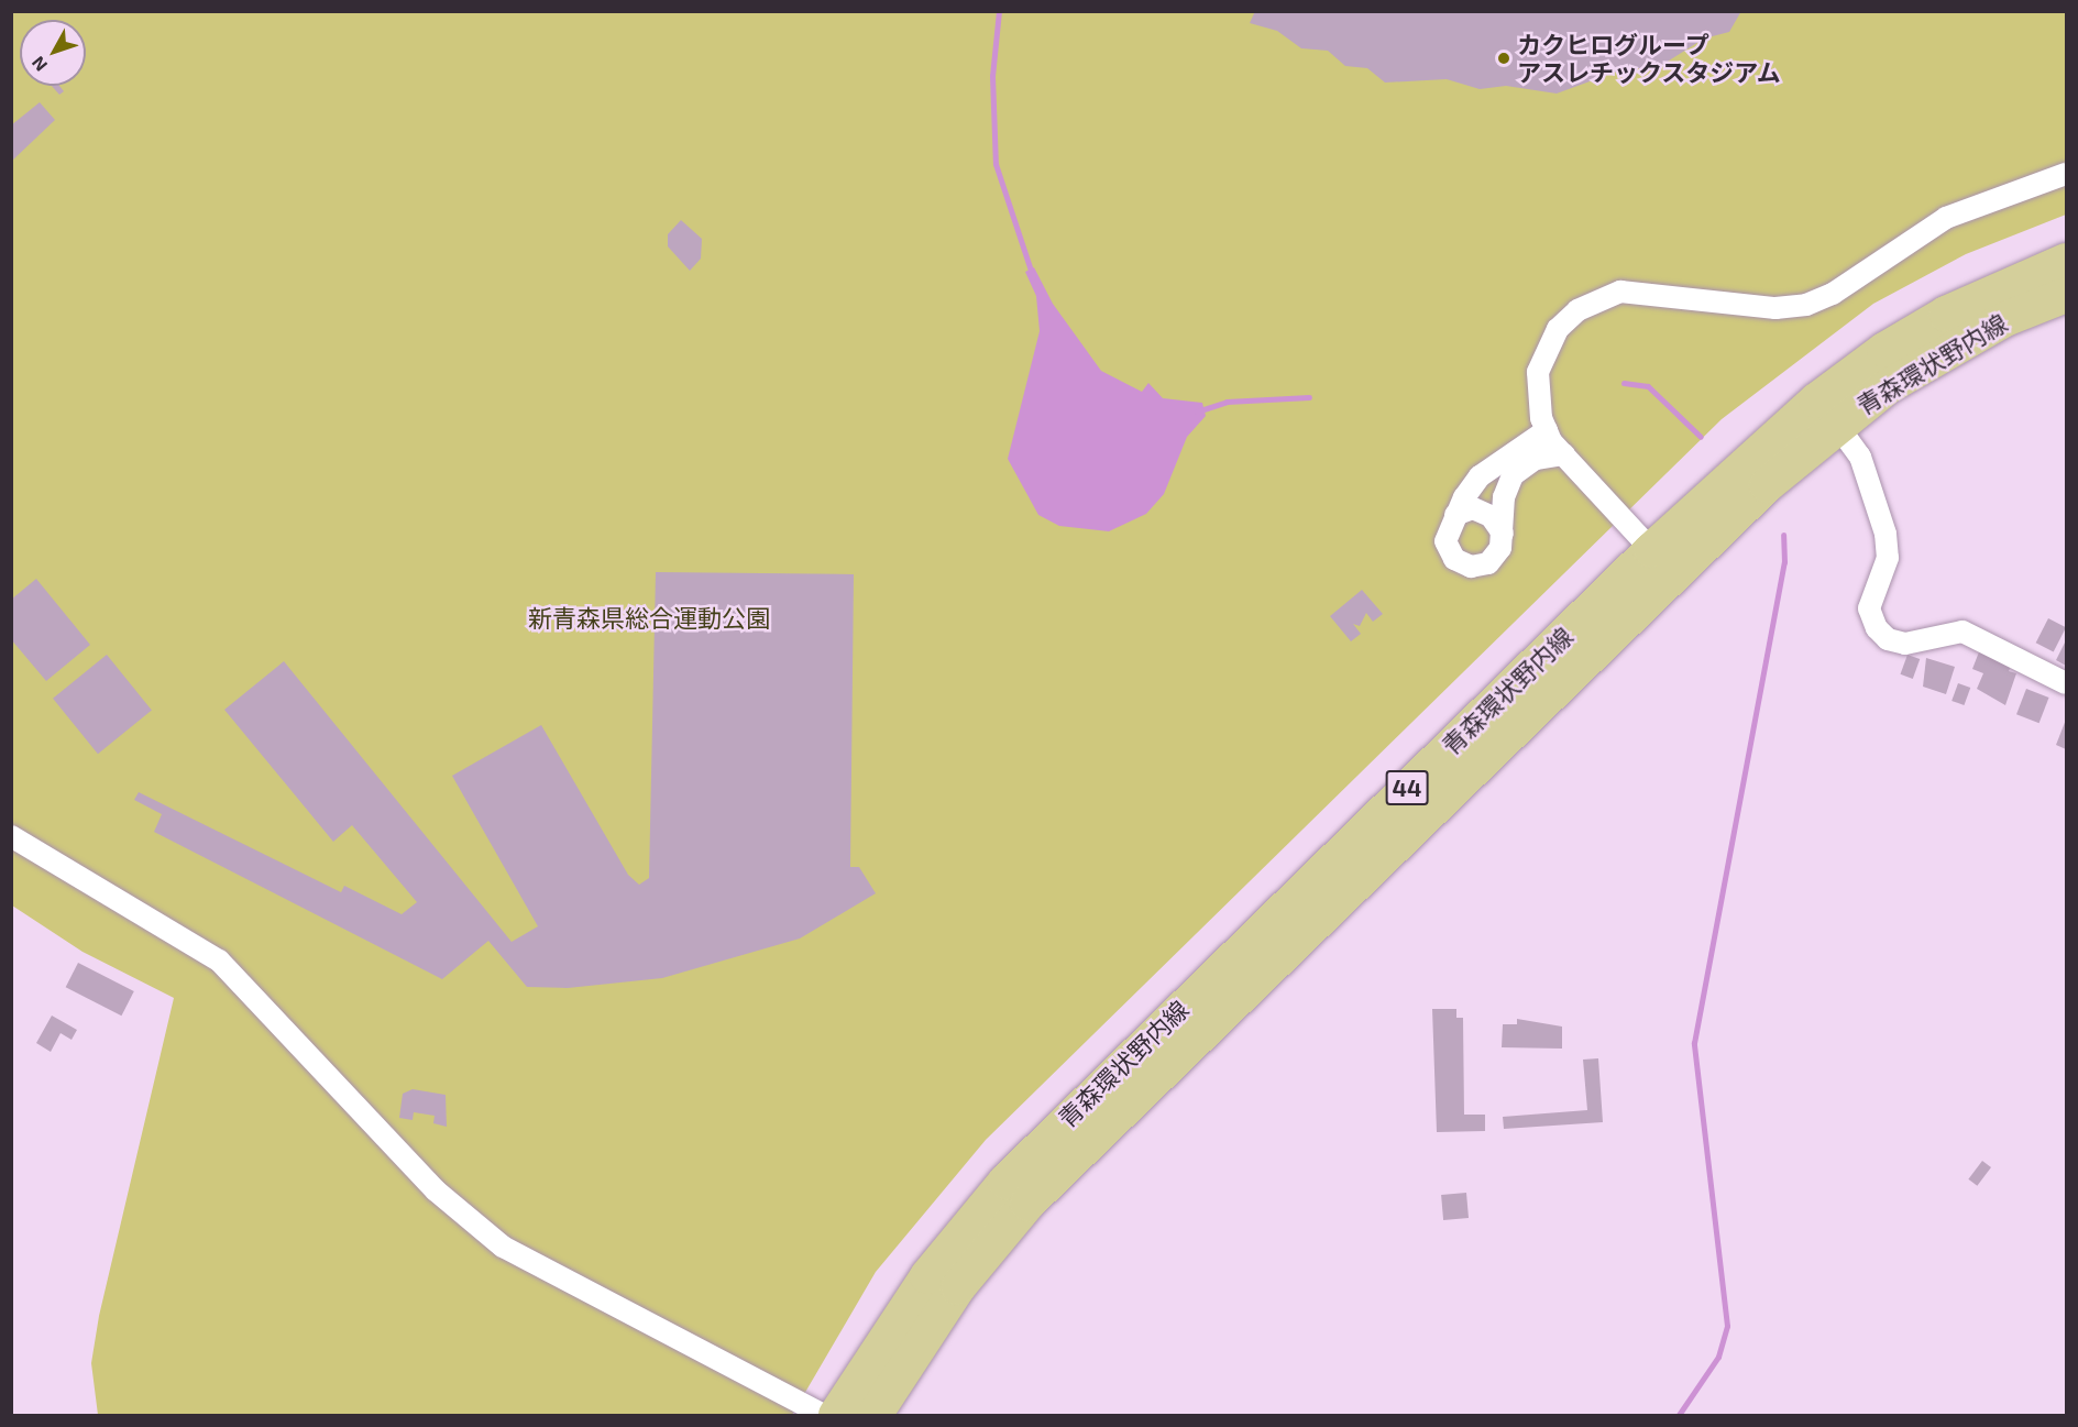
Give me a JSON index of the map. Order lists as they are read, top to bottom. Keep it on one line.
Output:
{"streets":{"main road":["青森環状野内線","44"]},"parks":["新青森県総合運動公園"],"places":["カクヒログループ アスレチックスタジアム"],"north":"bottom left"}
